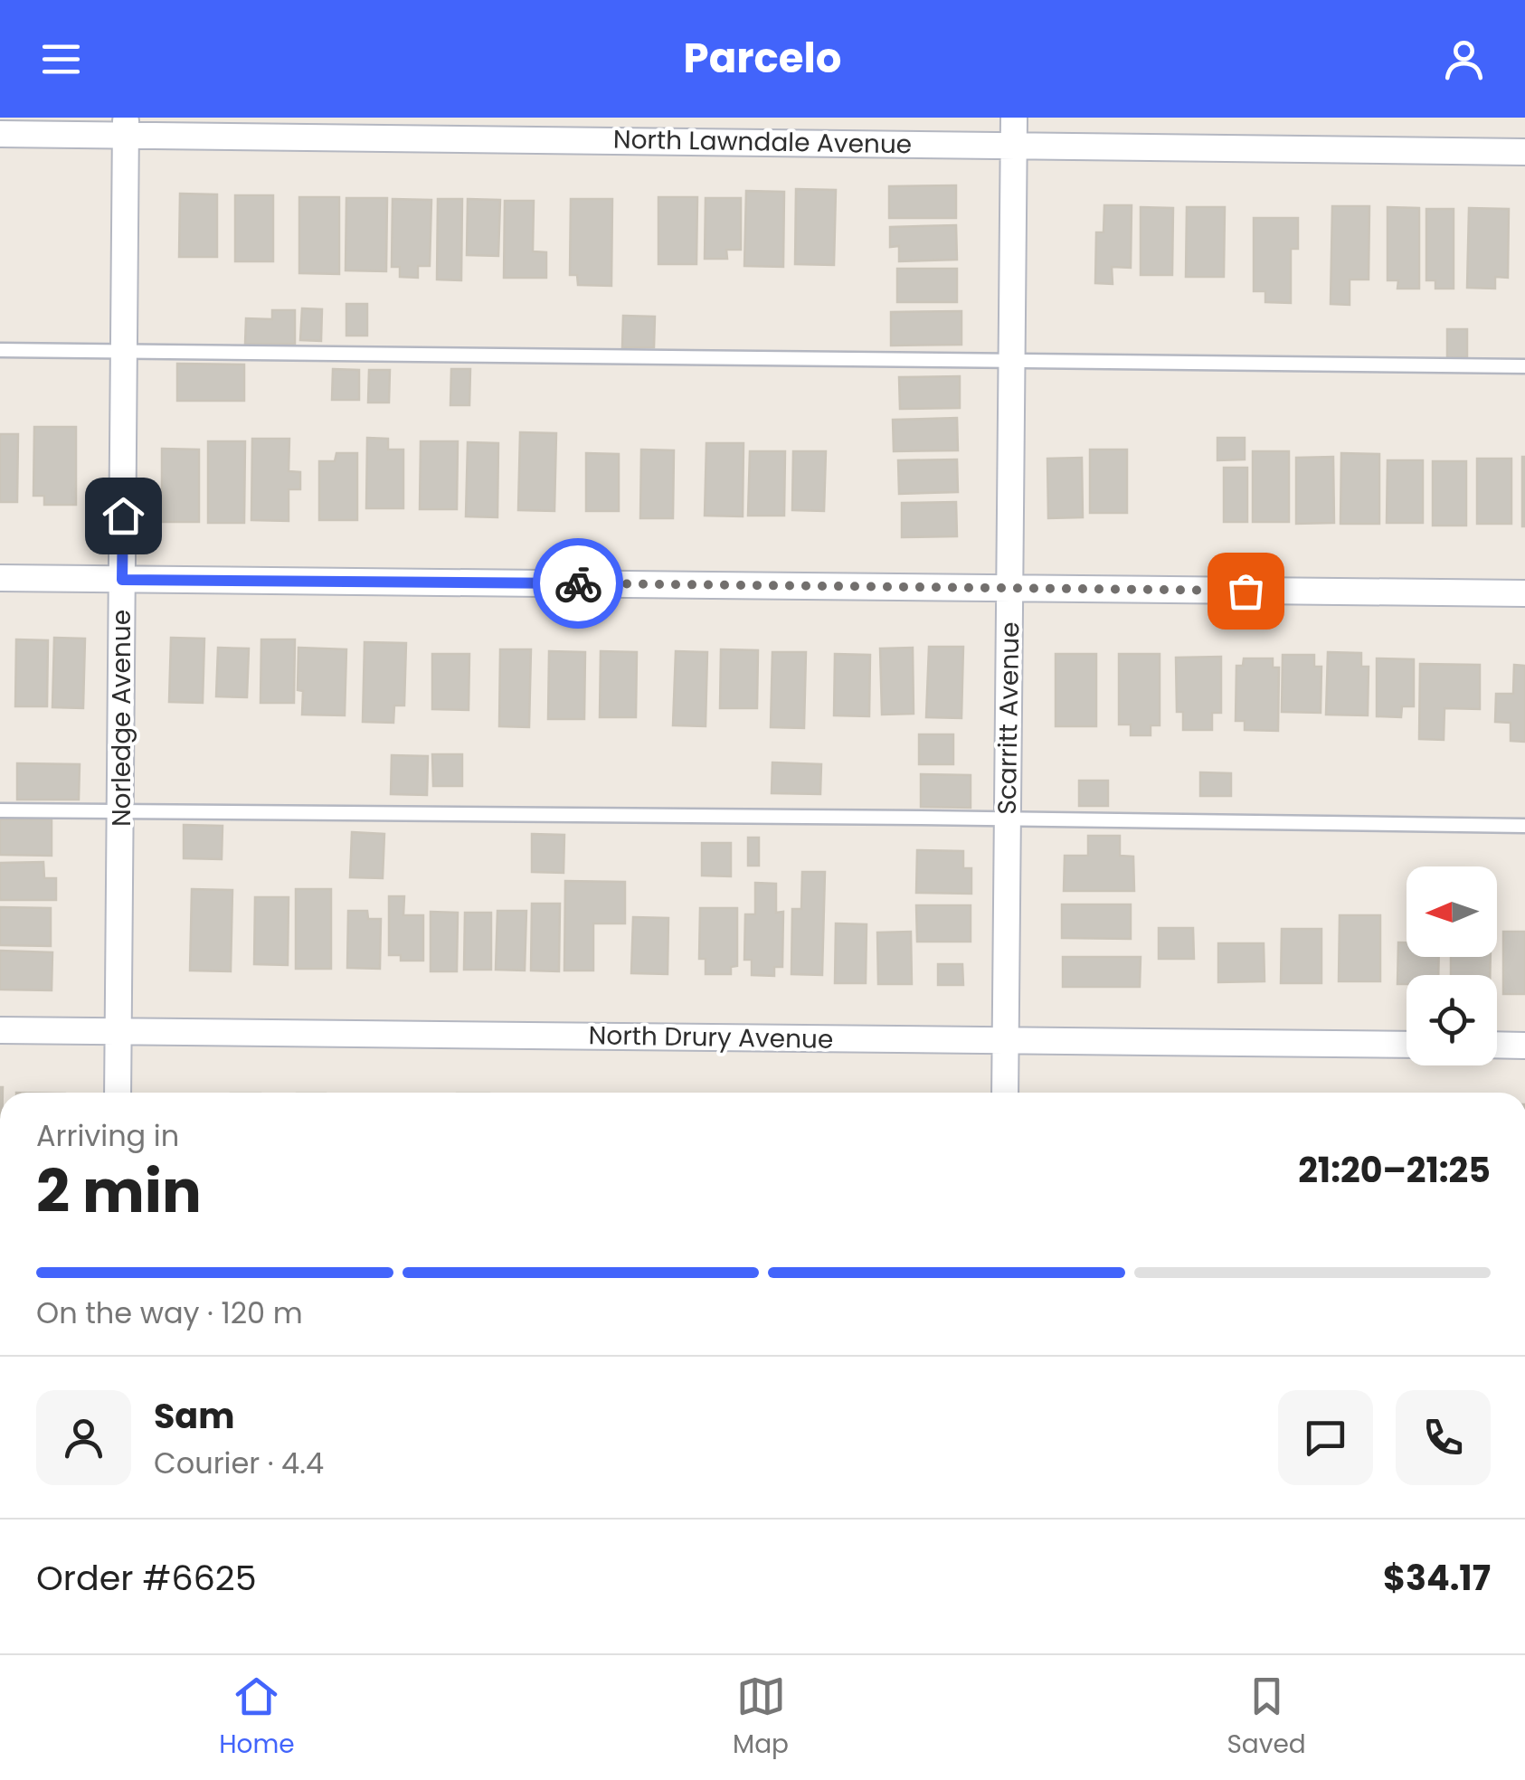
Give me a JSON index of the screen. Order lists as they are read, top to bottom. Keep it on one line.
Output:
{"streets":{"street":["North Lawndale Avenue","Norledge Avenue","Scarritt Avenue","North Drury Avenue"]},"crossings":[["North Lawndale Avenue","Norledge Avenue"],["North Lawndale Avenue","Scarritt Avenue"],["Norledge Avenue","North Drury Avenue"],["Scarritt Avenue","North Drury Avenue"]],"north":"left","page":{"header":"Parcelo","heading":["2 min","Arriving in","21:20–21:25"],"panel":["Sam","Courier · 4.4","Order #6625","$34.17"],"bar":"On the way · 120 m","tabs":["Home","Map","Saved"]}}
